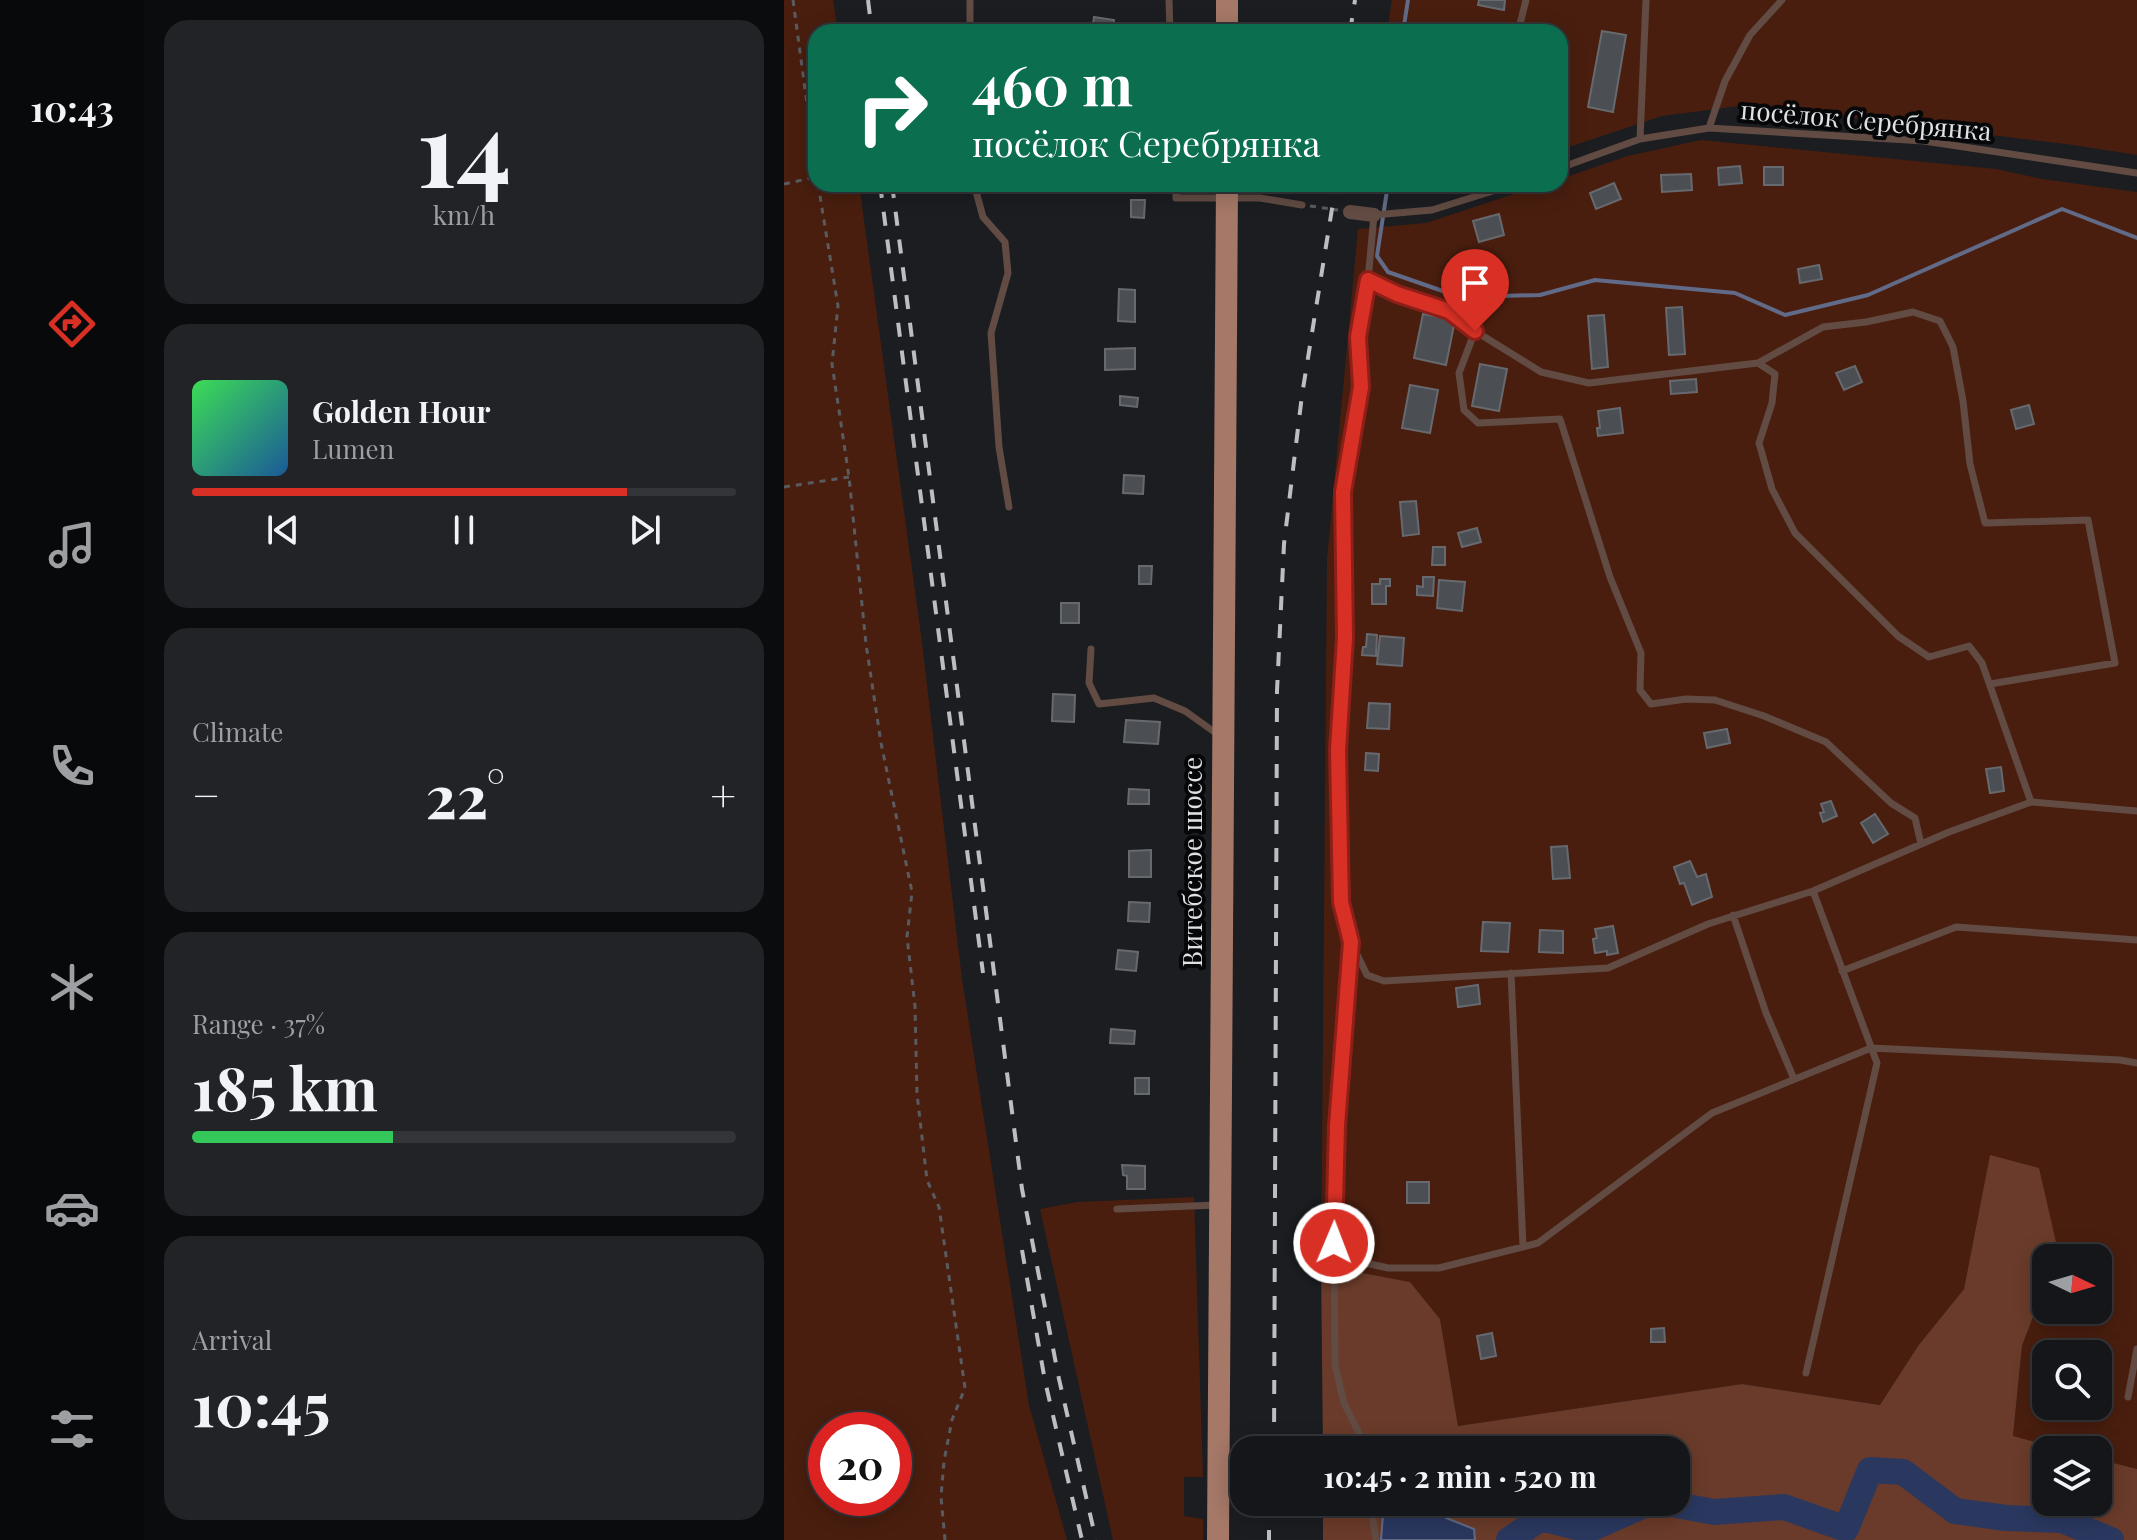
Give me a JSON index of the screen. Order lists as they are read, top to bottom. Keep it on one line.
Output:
{"streets":{"main road":["Витебское шоссе"],"lane":["посёлок Серебрянка"]},"north":"right","page":{"tabs":"10:43","tile":[["14","km/h"],"Climate",["Range · 37%","185 km"],["Arrival","10:45"]],"turn":["460 m","посёлок Серебрянка"],"song":["Golden Hour","Lumen"],"heat":["−","22°","+"],"limit":"20","trip":"10:45 · 2 min · 520 m"}}
